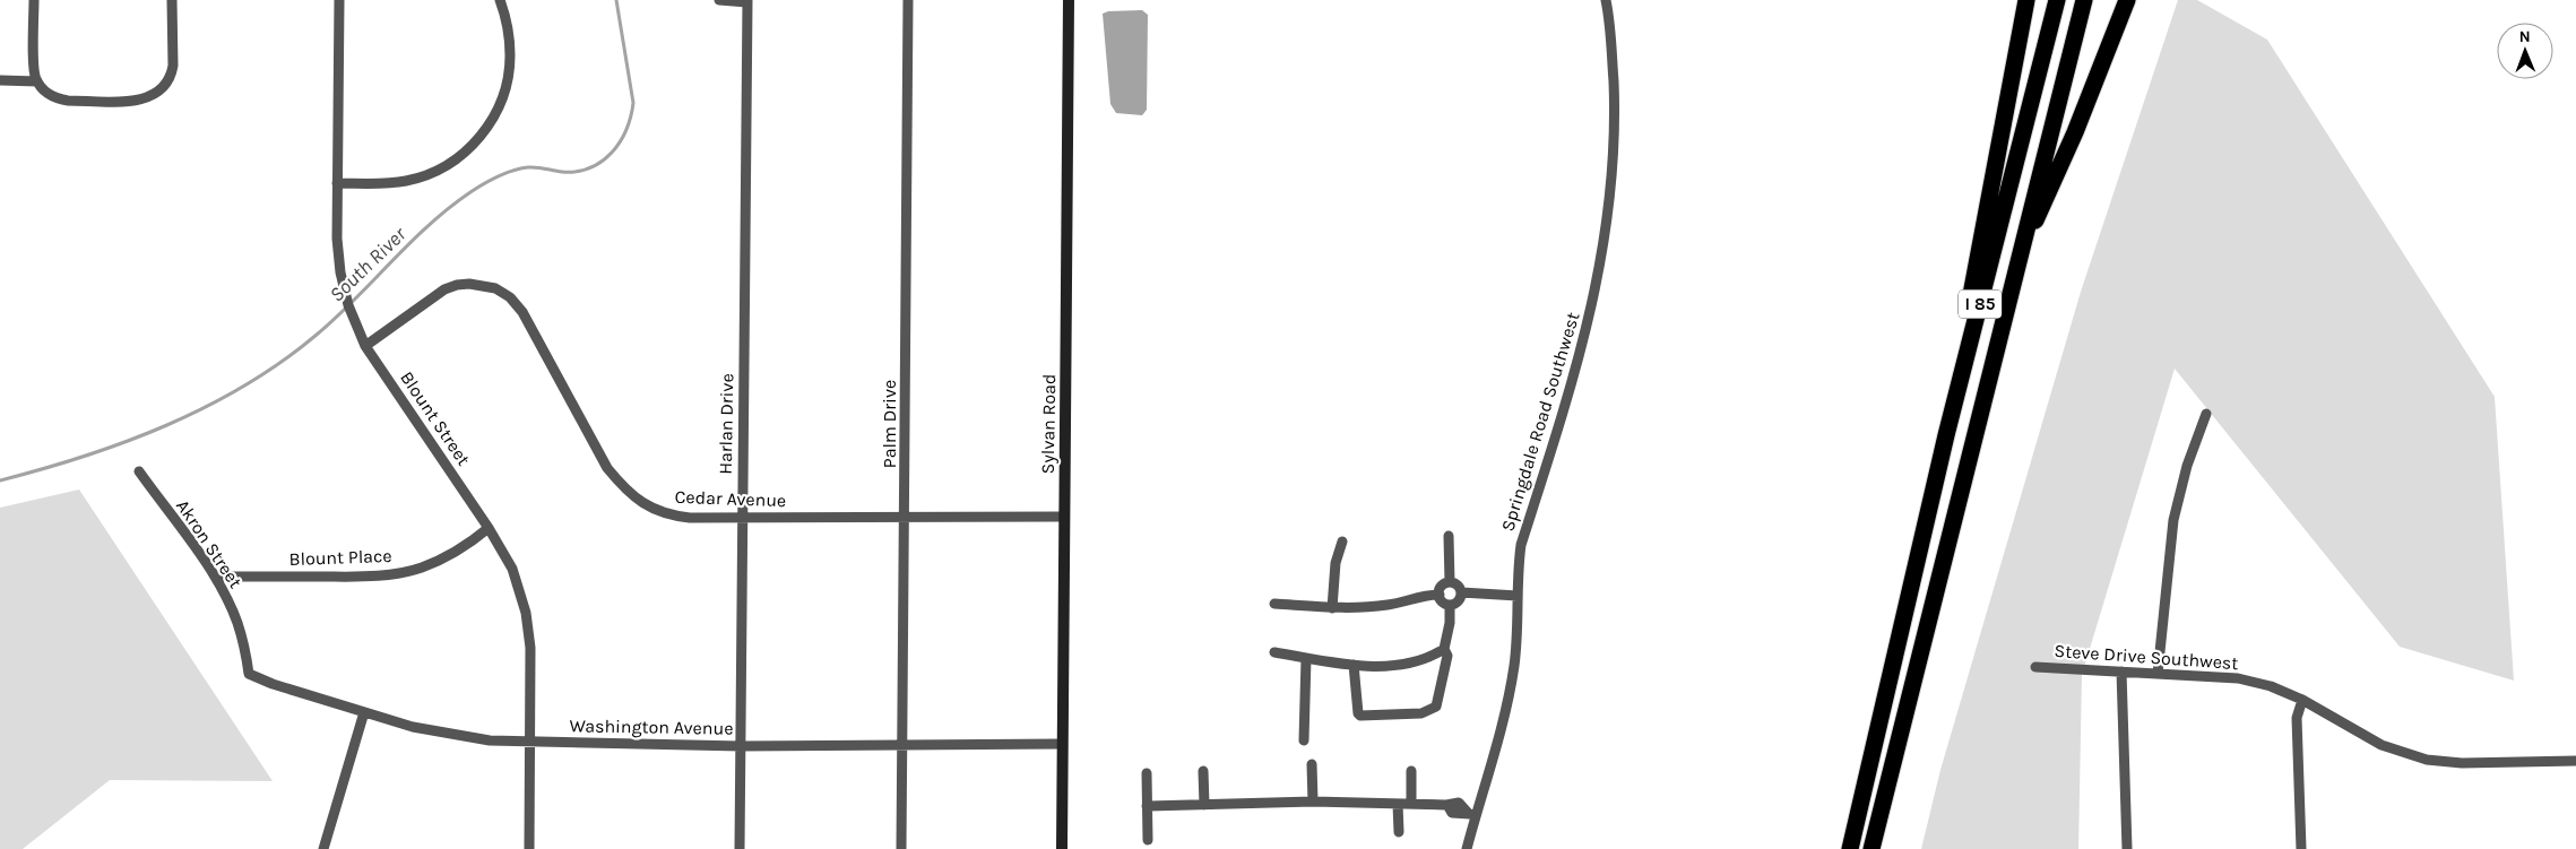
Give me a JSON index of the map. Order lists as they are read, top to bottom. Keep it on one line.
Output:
{"streets":{"highway":["I 85"],"main road":["Sylvan Road"],"street":["Blount Street","Springdale Road Southwest","Harlan Drive","Palm Drive","Cedar Avenue","Akron Street","Blount Place","Steve Drive Southwest","Washington Avenue"]},"crossings":[["Blount Street","Cedar Avenue"],["Blount Street","Blount Place"],["Blount Street","Washington Avenue"],["Harlan Drive","Cedar Avenue"],["Harlan Drive","Washington Avenue"],["Palm Drive","Cedar Avenue"],["Palm Drive","Washington Avenue"],["Sylvan Road","Cedar Avenue"],["Sylvan Road","Washington Avenue"],["Akron Street","Blount Place"],["Akron Street","Washington Avenue"]],"water":["South River"],"north":"top"}
